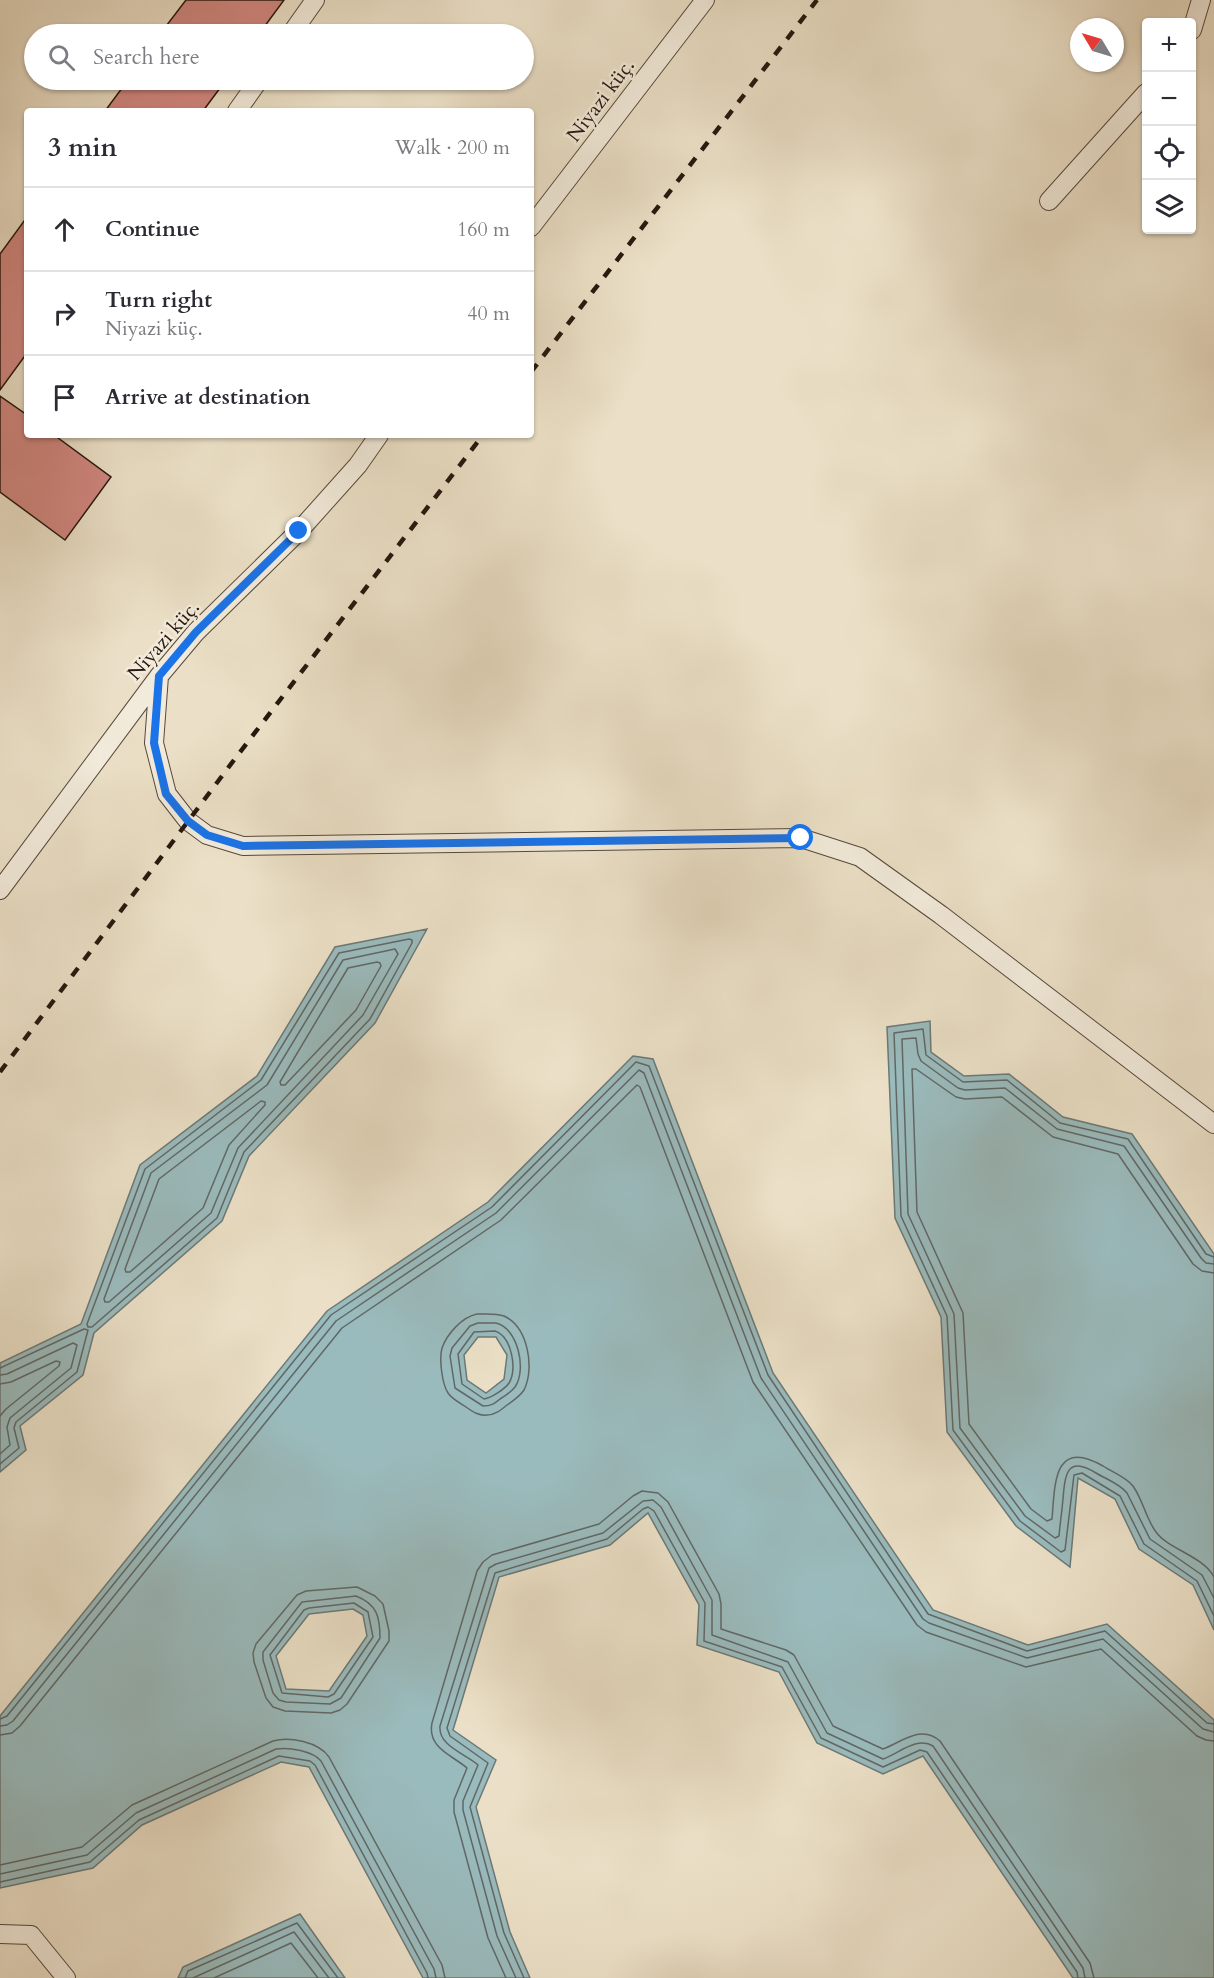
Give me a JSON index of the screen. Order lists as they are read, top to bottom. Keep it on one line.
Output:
{"streets":{"lane":["Niyazi küç."]},"north":"top left","page":{"map_buttons":["+","−"],"search":"Search here","heading":["3 min","Walk · 200 m"],"list":[["Continue","160 m"],["Turn right","Niyazi küç.","40 m"],"Arrive at destination"]}}
